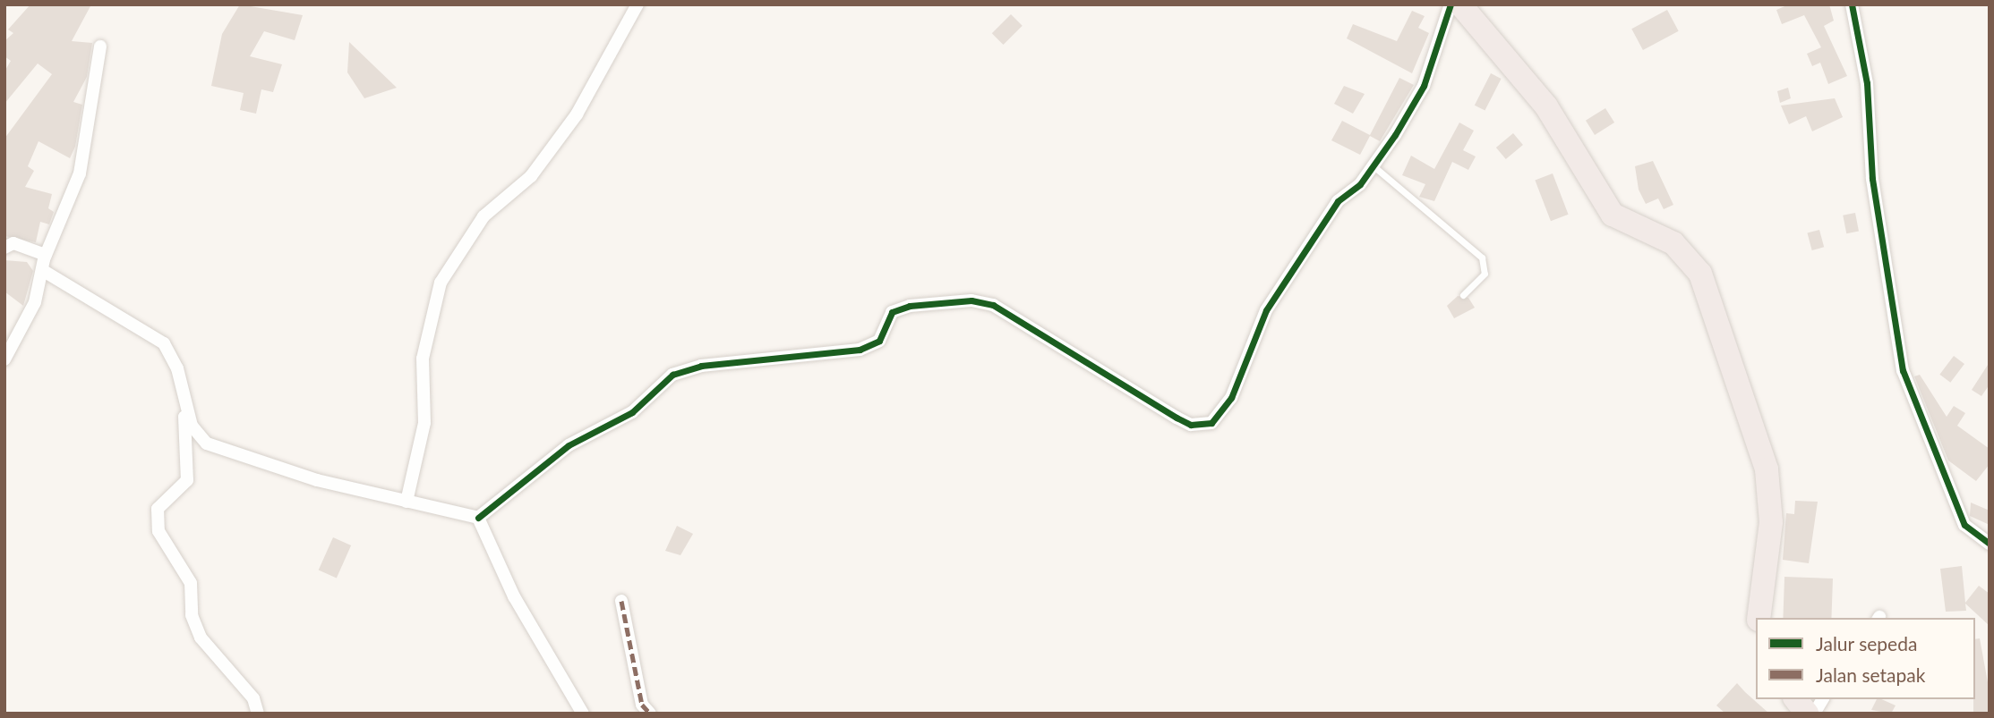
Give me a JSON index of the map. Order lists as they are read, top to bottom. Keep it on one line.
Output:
{"legend":["Jalur sepeda","Jalan setapak"]}
